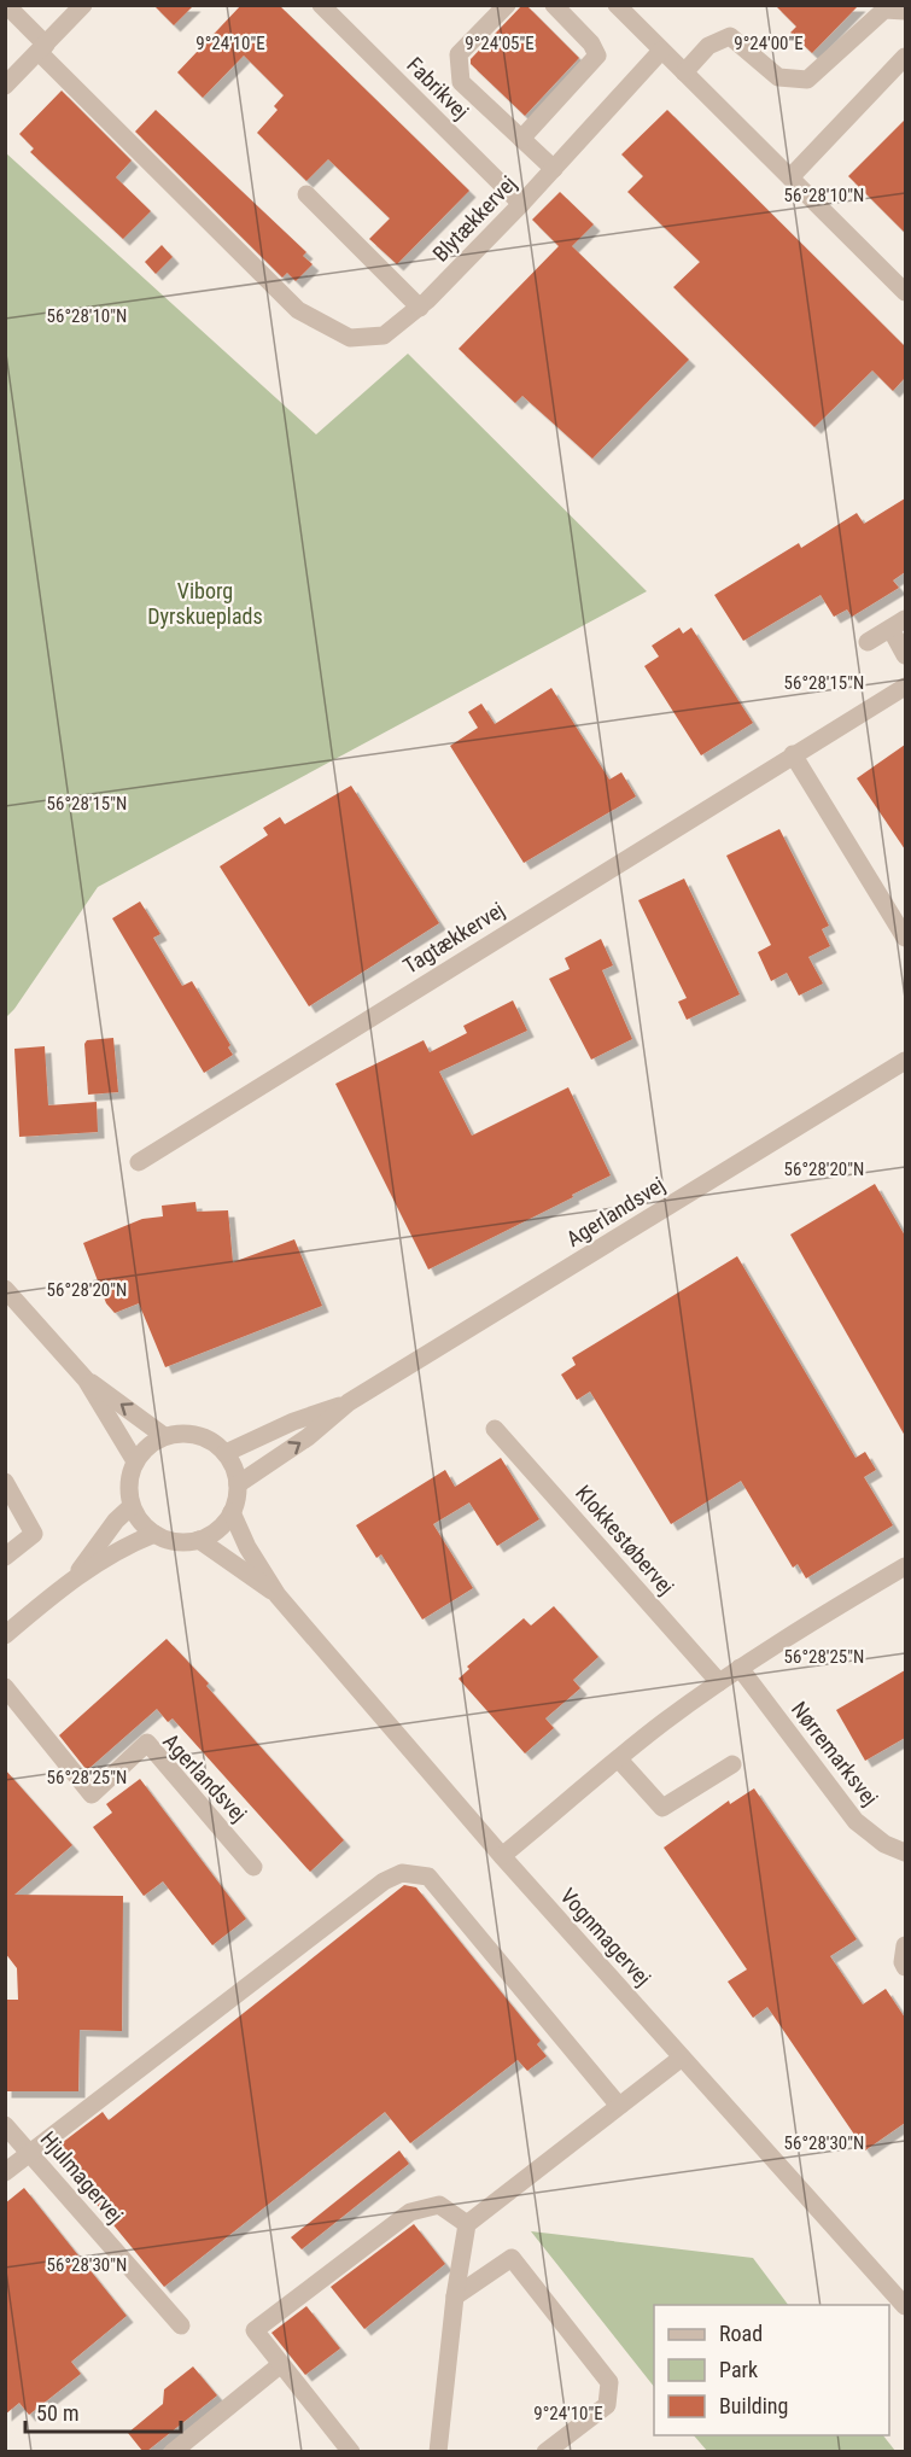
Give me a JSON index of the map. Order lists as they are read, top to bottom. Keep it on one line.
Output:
{"streets":{"street":["Fabrikvej","Blytækkervej","Tagtækkervej","Agerlandsvej","Klokkestøbervej","Nørremarksvej","Vognmagervej","Hjulmagervej"]},"crossings":[["Fabrikvej","Blytækkervej"],["Agerlandsvej","Vognmagervej"]],"parks":["Viborg Dyrskueplads"],"legend":["Road","Park","Building"],"scale_bar":"50 m","coordinates":["9°24'10\"E","9°24'05\"E","9°24'00\"E","56°28'10\"N","56°28'15\"N","56°28'20\"N","56°28'25\"N","56°28'30\"N"]}
